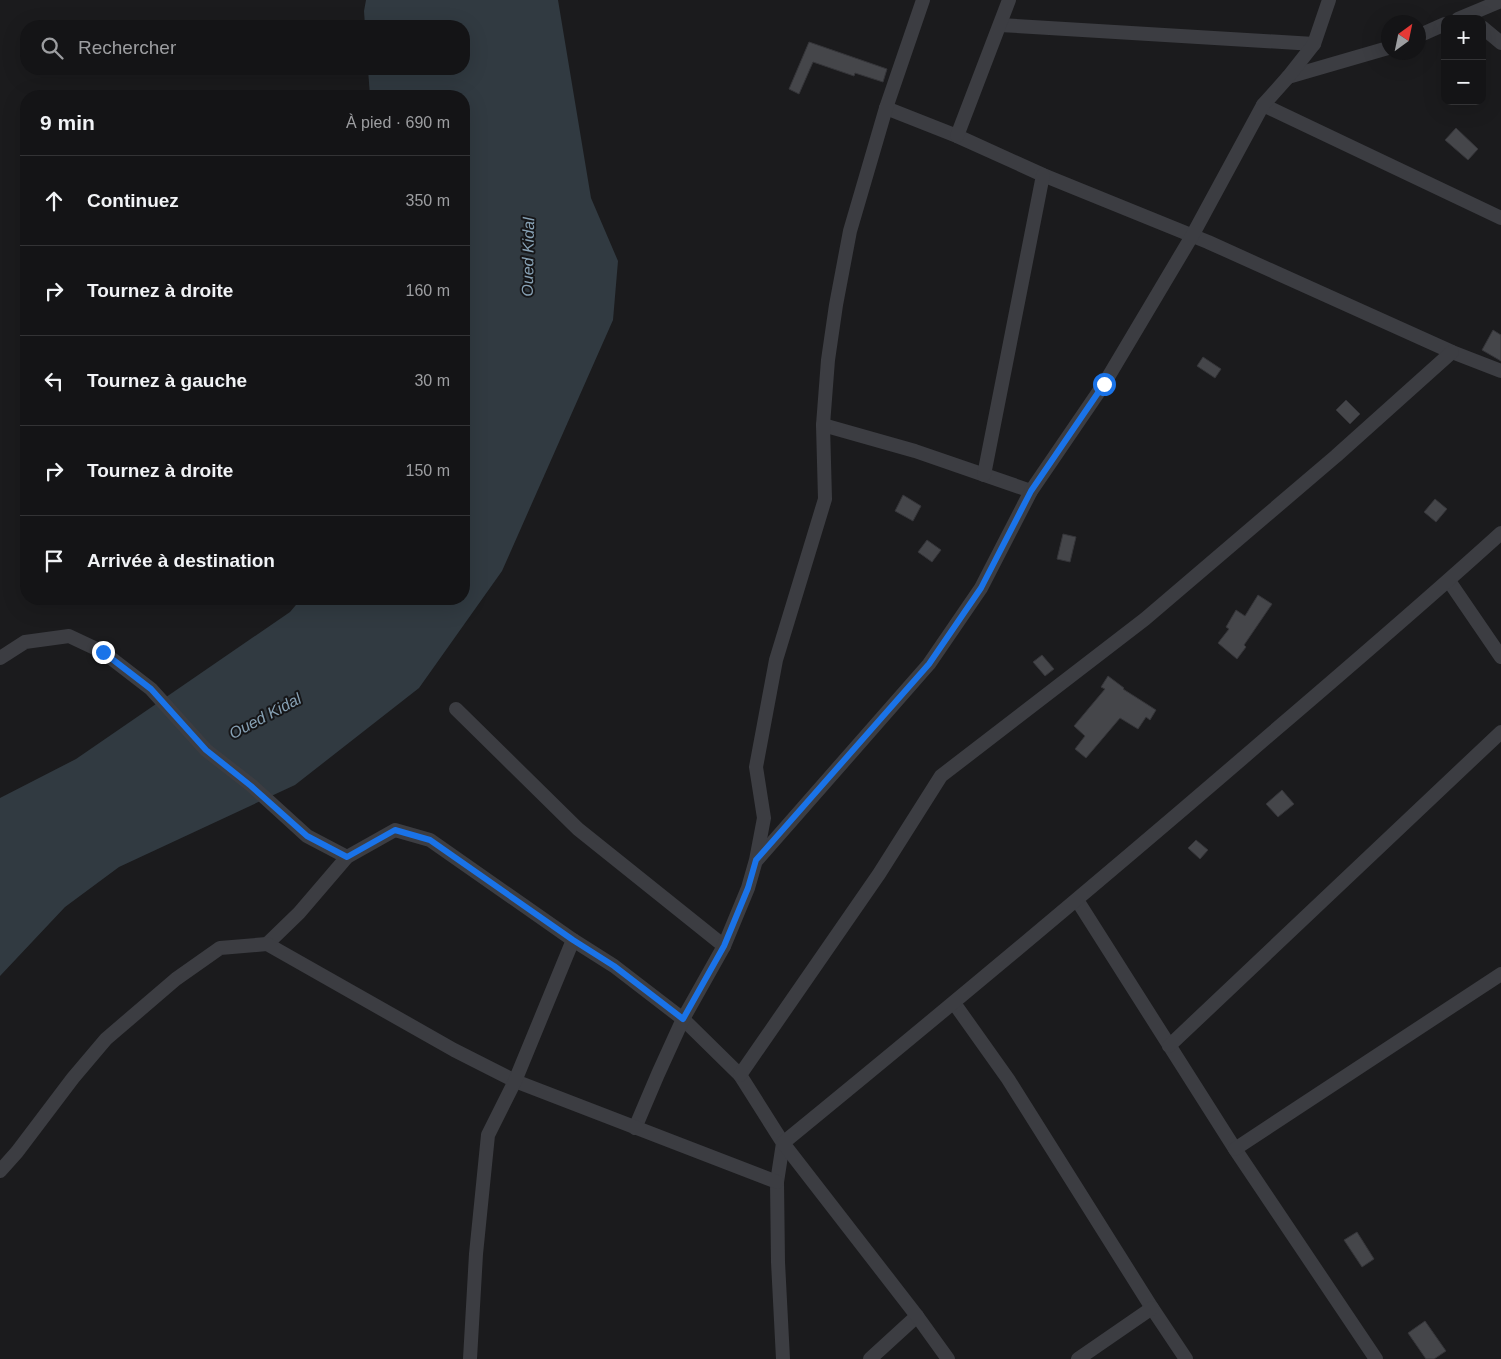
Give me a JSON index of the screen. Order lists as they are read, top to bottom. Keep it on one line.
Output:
{"water":["Oued Kidal"],"north":"top right","page":{"map_buttons":["+","−"],"search":"Rechercher","heading":["9 min","À pied · 690 m"],"list":[["Continuez","350 m"],["Tournez à droite","160 m"],["Tournez à gauche","30 m"],["Tournez à droite","150 m"],"Arrivée à destination"]}}
